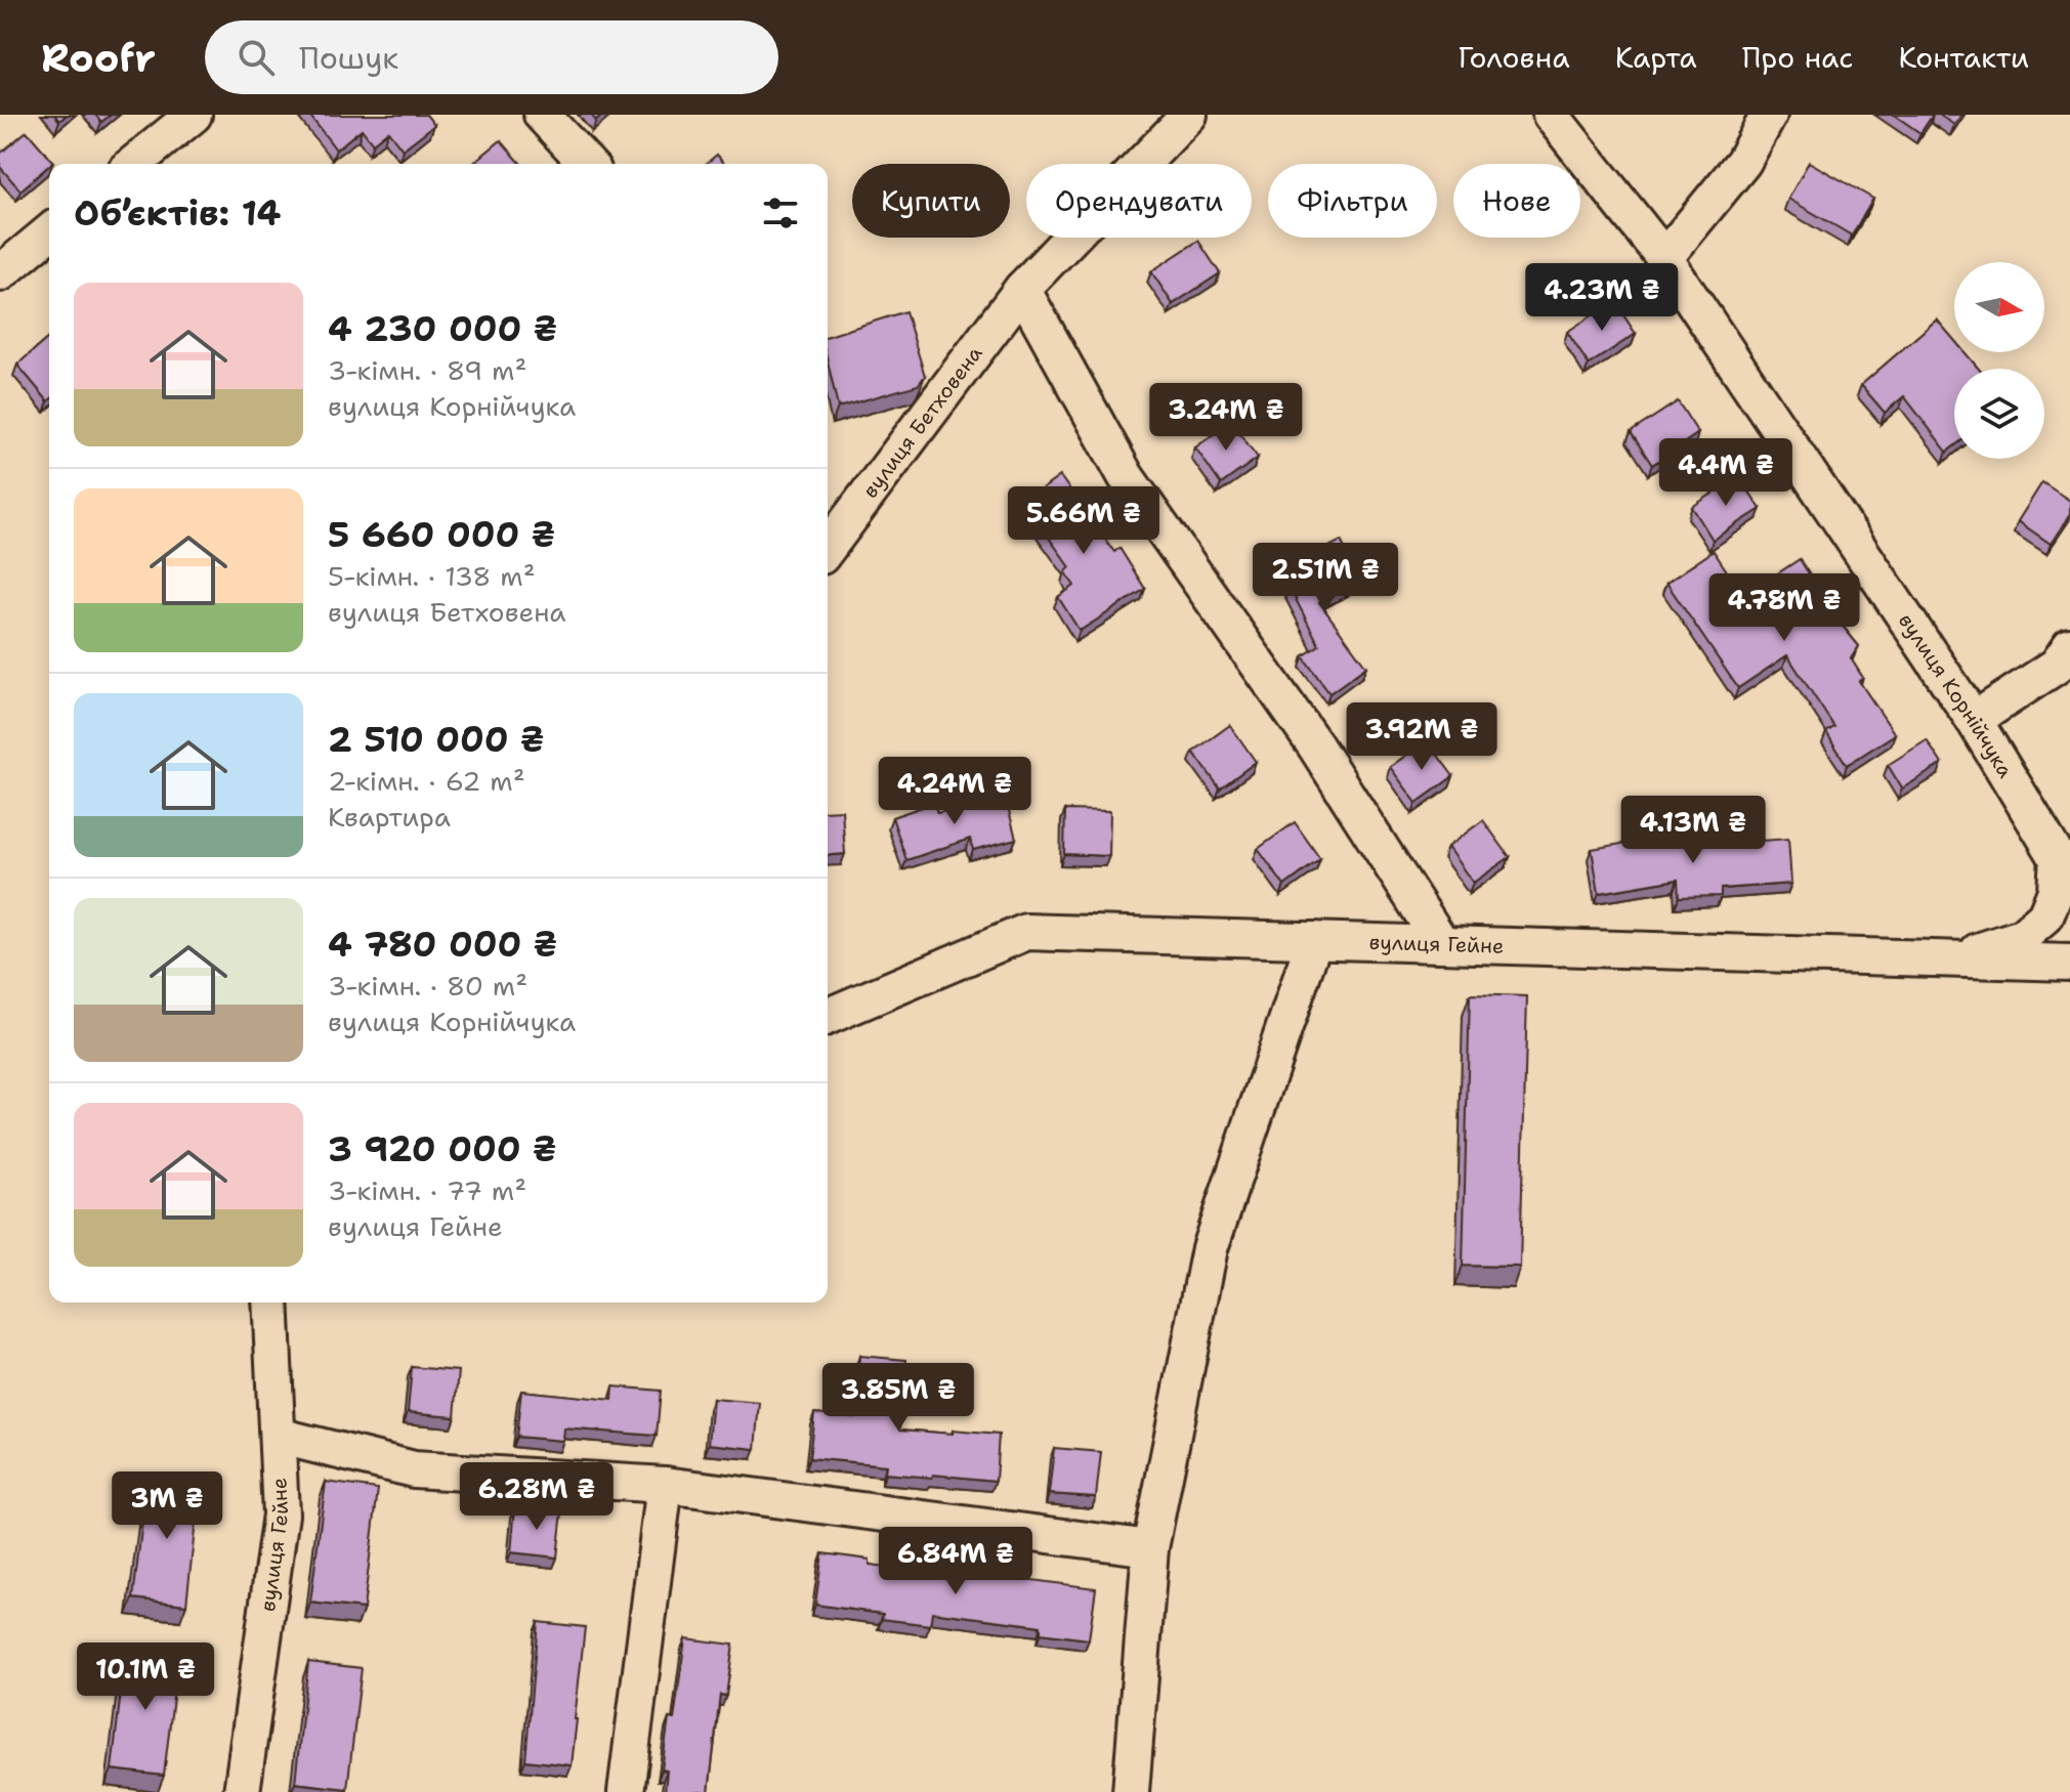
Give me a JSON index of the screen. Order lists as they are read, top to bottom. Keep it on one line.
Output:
{"streets":{"street":["вулиця Бетховена","вулиця Корнійчука","вулиця Гейне"]},"north":"right","page":{"header":"Roofr","search":"Пошук","nav":["Головна","Карта","Про нас","Контакти"],"chip":["Купити","Орендувати","Фільтри","Нове"],"heading":"Об’єктів: 14","list":[{"name":"4 230 000 ₴","note":"3-кімн. · 89 m² · вулиця Корнійчука"},{"name":"5 660 000 ₴","note":"5-кімн. · 138 m² · вулиця Бетховена"},{"name":"2 510 000 ₴","note":"2-кімн. · 62 m² · Квартира"},{"name":"4 780 000 ₴","note":"3-кімн. · 80 m² · вулиця Корнійчука"},{"name":"3 920 000 ₴","note":"3-кімн. · 77 m² · вулиця Гейне"}],"price":["4.23M ₴","3.24M ₴","4.4M ₴","5.66M ₴","2.51M ₴","4.78M ₴","3.92M ₴","4.24M ₴","4.13M ₴","3.85M ₴","6.28M ₴","3M ₴","6.84M ₴","10.1M ₴"]}}
